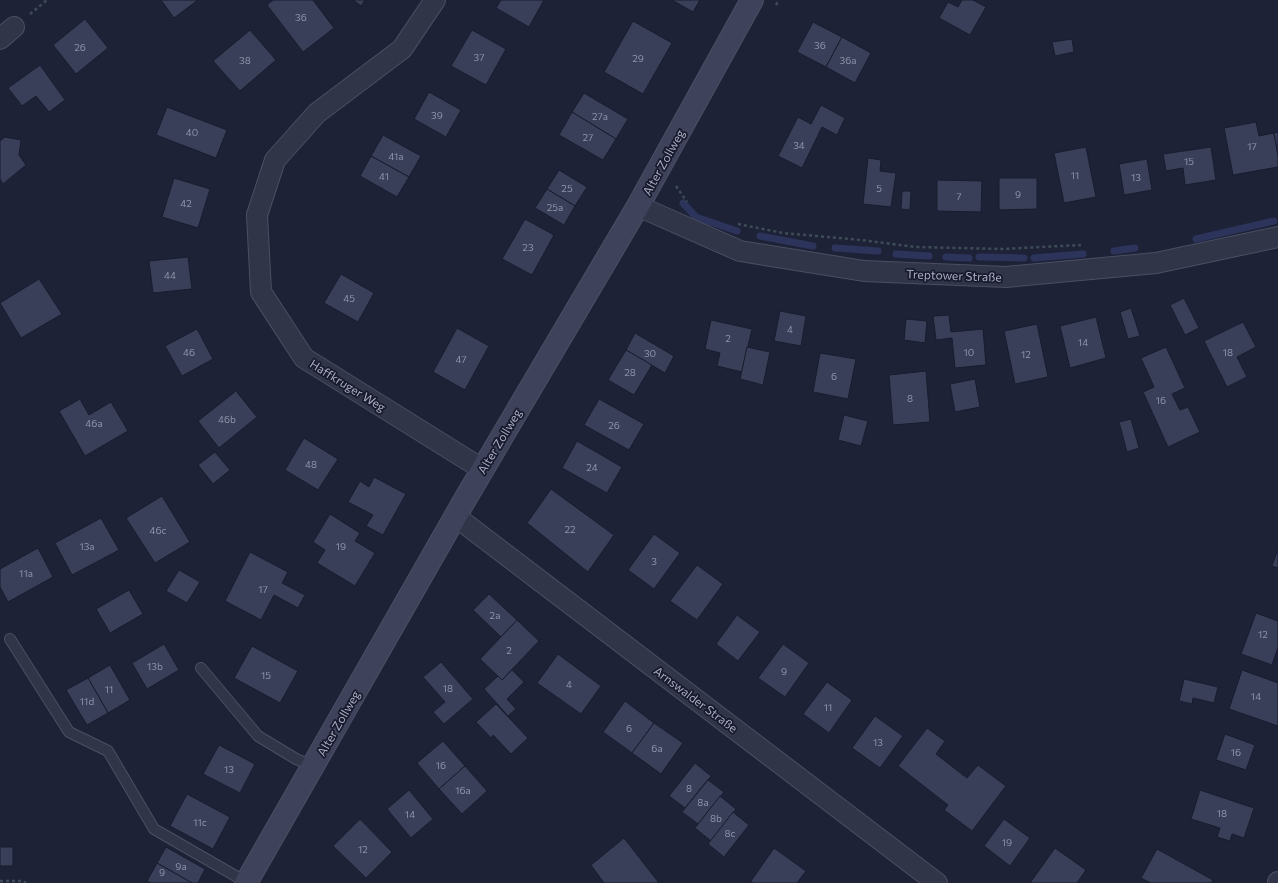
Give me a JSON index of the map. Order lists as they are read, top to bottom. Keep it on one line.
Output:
{"streets":{"street":["Alter Zollweg","Treptower Straße","Haffkruger Weg","Arnswalder Straße"]},"crossings":[["Alter Zollweg","Treptower Straße"],["Alter Zollweg","Haffkruger Weg"],["Alter Zollweg","Arnswalder Straße"]],"house_numbers":["36","36","26","37","29","38","36a","39","27a","40","27","34","17","41a","15","11","41","13","25","5","9","7","42","25a","23","44","45","4","2","14","46","10","18","30","12","47","28","6","8","16","46b","46a","26","48","24","22","46c","13a","19","3","11a","17","2a","12","2","13b","9","15","4","18","11","14","11d","11","6","13","6a","16","16","13","8","16a","8a","18","14","8b","11c","8c","19","12","9a","9"]}
